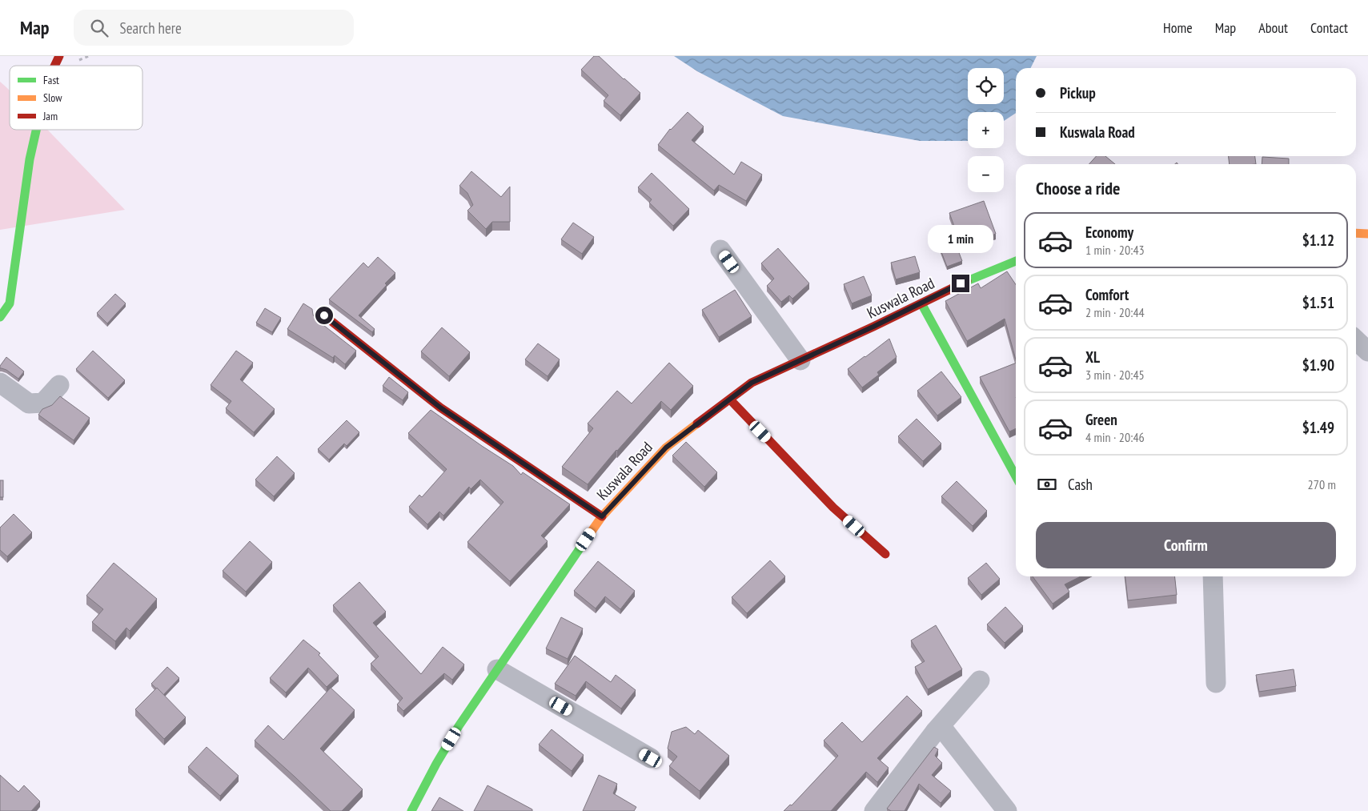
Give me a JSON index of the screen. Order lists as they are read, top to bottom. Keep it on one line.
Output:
{"streets":{"street":["Kuswala Road"]},"legend":["Fast","Slow","Jam"],"page":{"header":"Map","search":"Search here","nav":["Home","Map","About","Contact"],"map_buttons":["+","−"],"banner":["Pickup","Kuswala Road"],"heading":"Choose a ride","list":[{"name":"Economy","note":"1 min · 20:43","value":"$1.12"},{"name":"Comfort","note":"2 min · 20:44","value":"$1.51"},{"name":"XL","note":"3 min · 20:45","value":"$1.90"},{"name":"Green","note":"4 min · 20:46","value":"$1.49"}],"bubble":"1 min","pay":["Cash","270 m"],"buttons":"Confirm"}}
